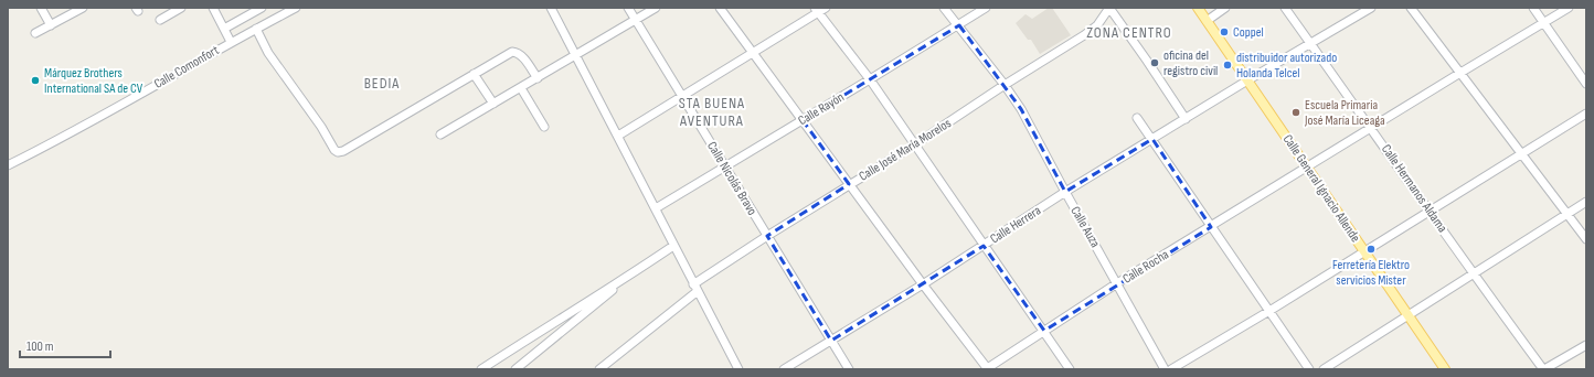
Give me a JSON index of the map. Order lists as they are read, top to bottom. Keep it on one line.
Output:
{"streets":{"main road":["Calle General Ignacio Allende"],"street":["Calle Comonfort","Calle Rayón","Calle José María Morelos","Calle Nicolás Bravo","Calle Hermanos Aldama","Calle Herrera","Calle Auza","Calle Rocha"]},"crossings":[["Calle Rayón","Calle Nicolás Bravo"],["Calle Rayón","Calle Auza"],["Calle José María Morelos","Calle Nicolás Bravo"],["Calle José María Morelos","Calle Auza"],["Calle Nicolás Bravo","Calle Herrera"],["Calle General Ignacio Allende","Calle Herrera"],["Calle General Ignacio Allende","Calle Rocha"],["Calle Hermanos Aldama","Calle Herrera"],["Calle Hermanos Aldama","Calle Rocha"],["Calle Herrera","Calle Auza"],["Calle Auza","Calle Rocha"]],"districts":["ZONA CENTRO","BEDIA","STA BUENA AVENTURA"],"places":["Coppel","oficina del registro civil","distribuidor autorizado Holanda Telcel","Márquez Brothers International SA de CV","Escuela Primaria José María Liceaga","Ferretería Elektro servicios Mister"],"scale_bar":"100 m"}
